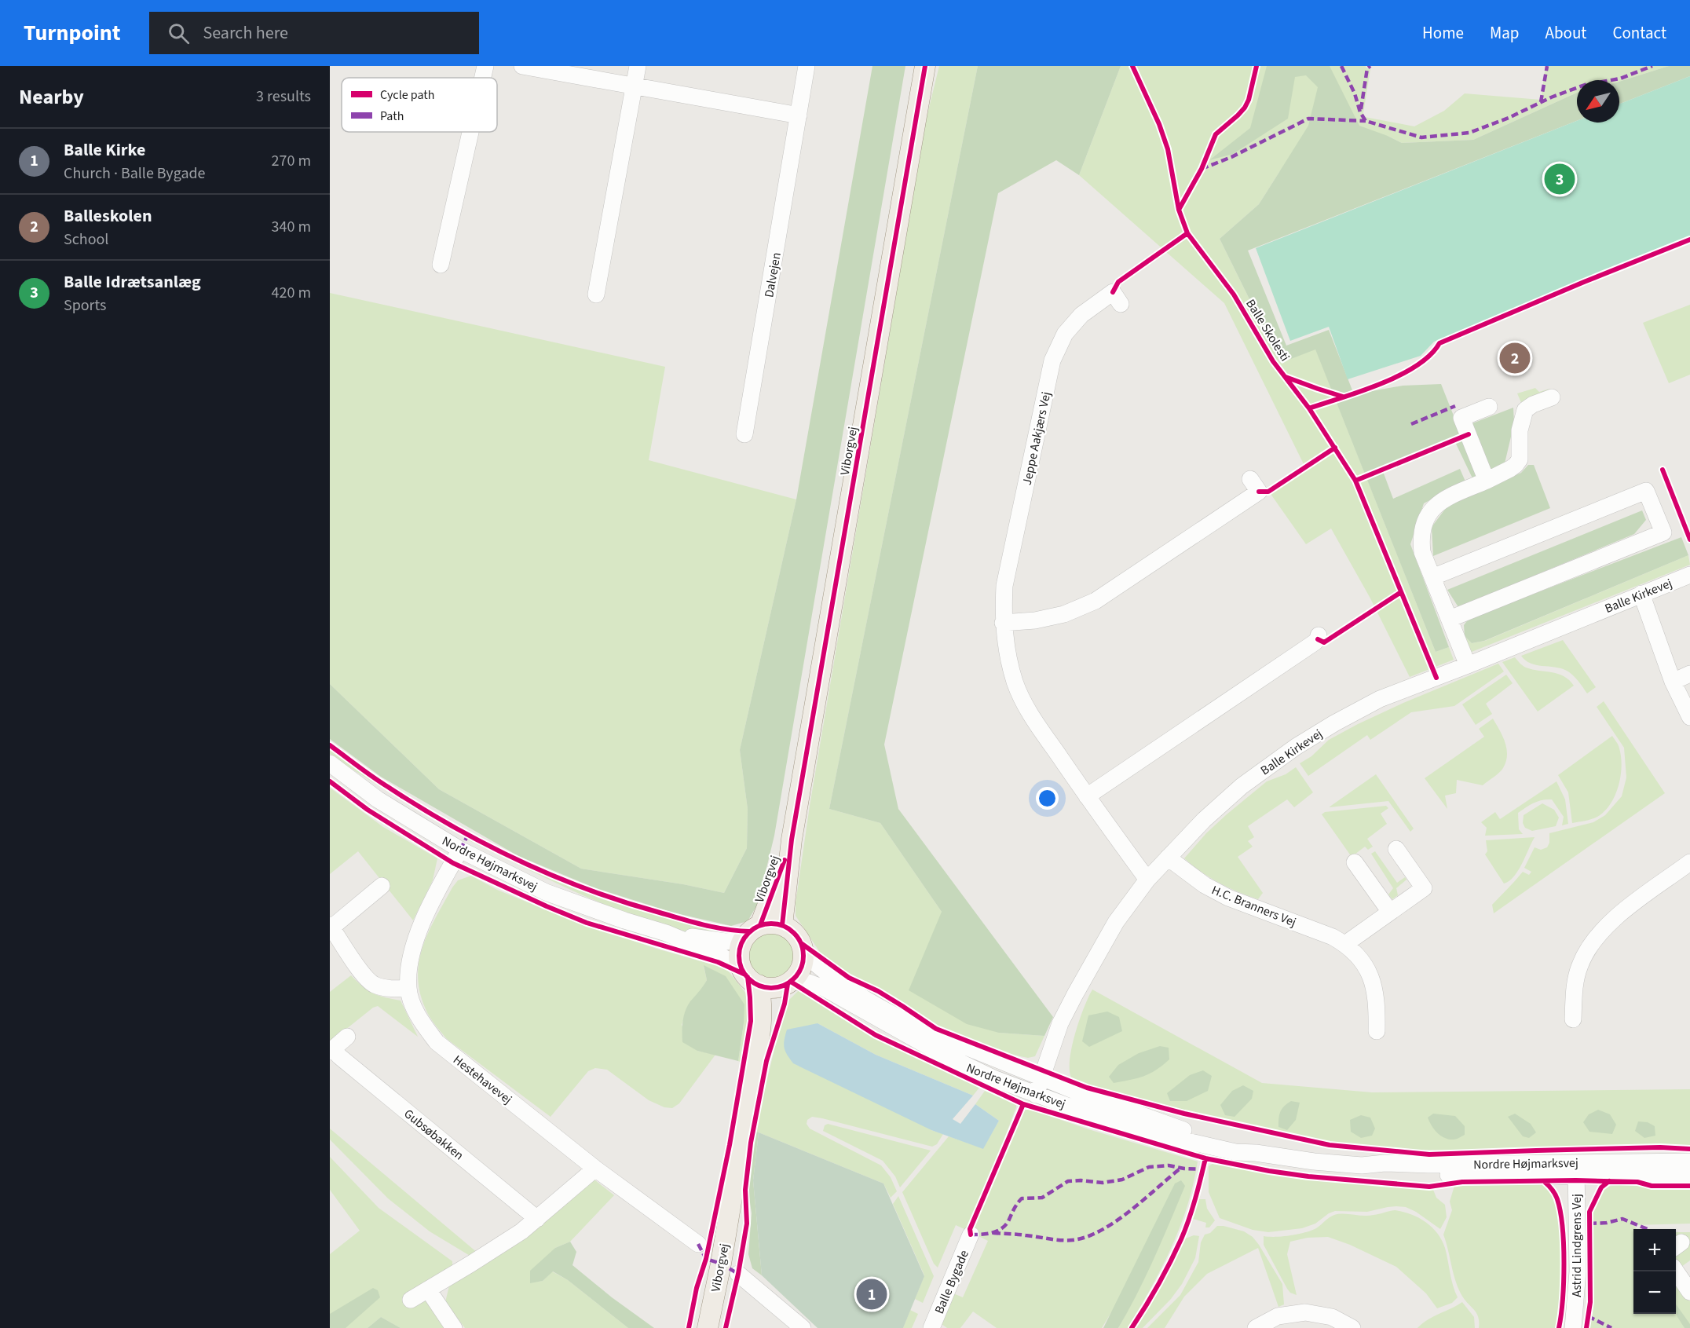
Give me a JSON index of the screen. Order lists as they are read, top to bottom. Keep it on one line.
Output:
{"streets":{"main road":["Viborgvej"],"street":["Dalvejen","Jeppe Aakjærs Vej","Balle Kirkevej","Nordre Højmarksvej","H.C. Branners Vej","Hestehavevej","Gubsøbakken","Astrid Lindgrens Vej","Balle Bygade"],"cycle path":["Balle Skolesti"]},"crossings":[["Jeppe Aakjærs Vej","Balle Kirkevej"],["Viborgvej","Nordre Højmarksvej"],["Balle Kirkevej","Nordre Højmarksvej"],["Balle Kirkevej","H.C. Branners Vej"],["Nordre Højmarksvej","Hestehavevej"],["Nordre Højmarksvej","Astrid Lindgrens Vej"]],"legend":["Cycle path","Path"],"north":"bottom left","page":{"header":"Turnpoint","search":"Search here","nav":["Home","Map","About","Contact"],"heading":["Nearby","3 results"],"list":[{"mark":"1","name":"Balle Kirke","note":"Church · Balle Bygade","value":"270 m"},{"mark":"2","name":"Balleskolen","note":"School","value":"340 m"},{"mark":"3","name":"Balle Idrætsanlæg","note":"Sports","value":"420 m"}],"pins":["3","2","1"],"map_buttons":["+","−"]}}
